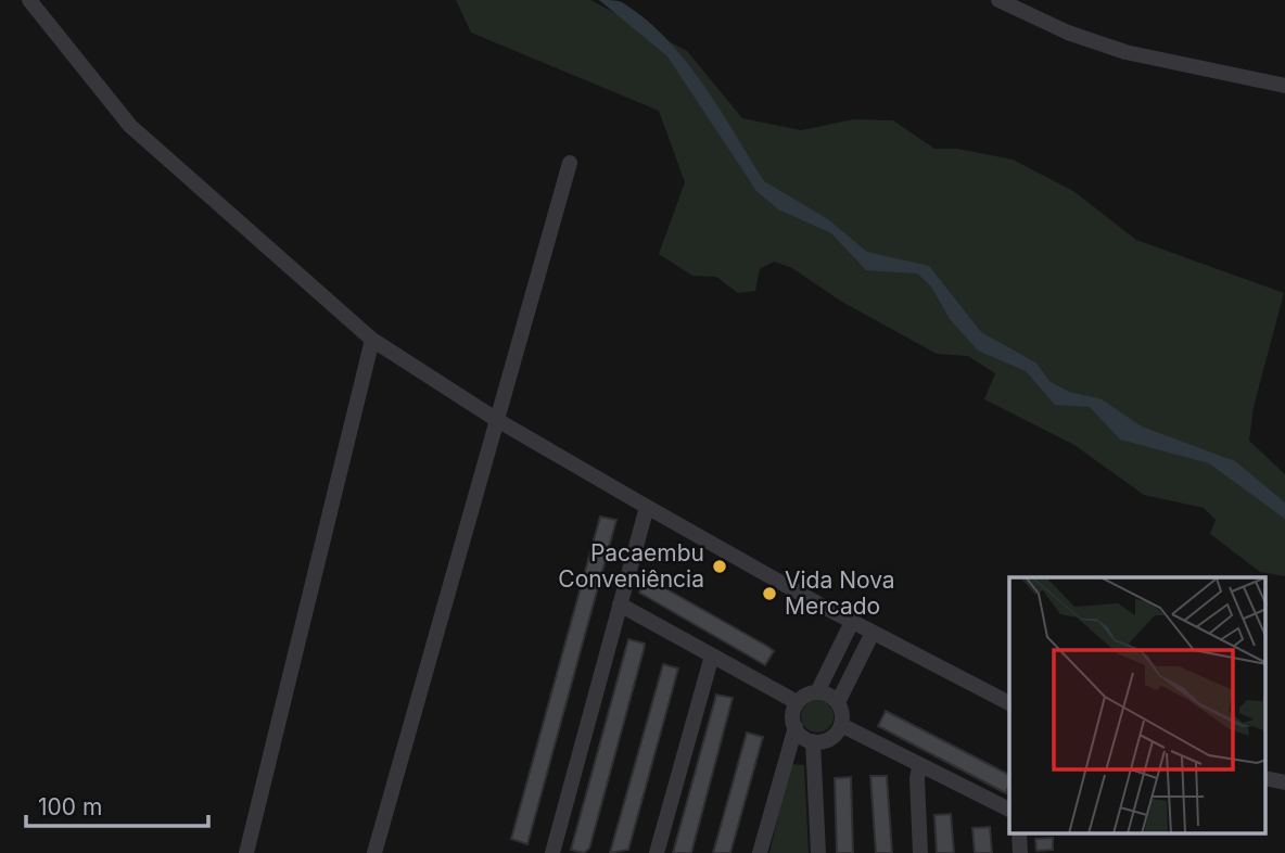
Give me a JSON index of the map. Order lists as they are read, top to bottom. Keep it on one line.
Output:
{"places":["Pacaembu Conveniência","Vida Nova Mercado"],"scale_bar":"100 m"}
